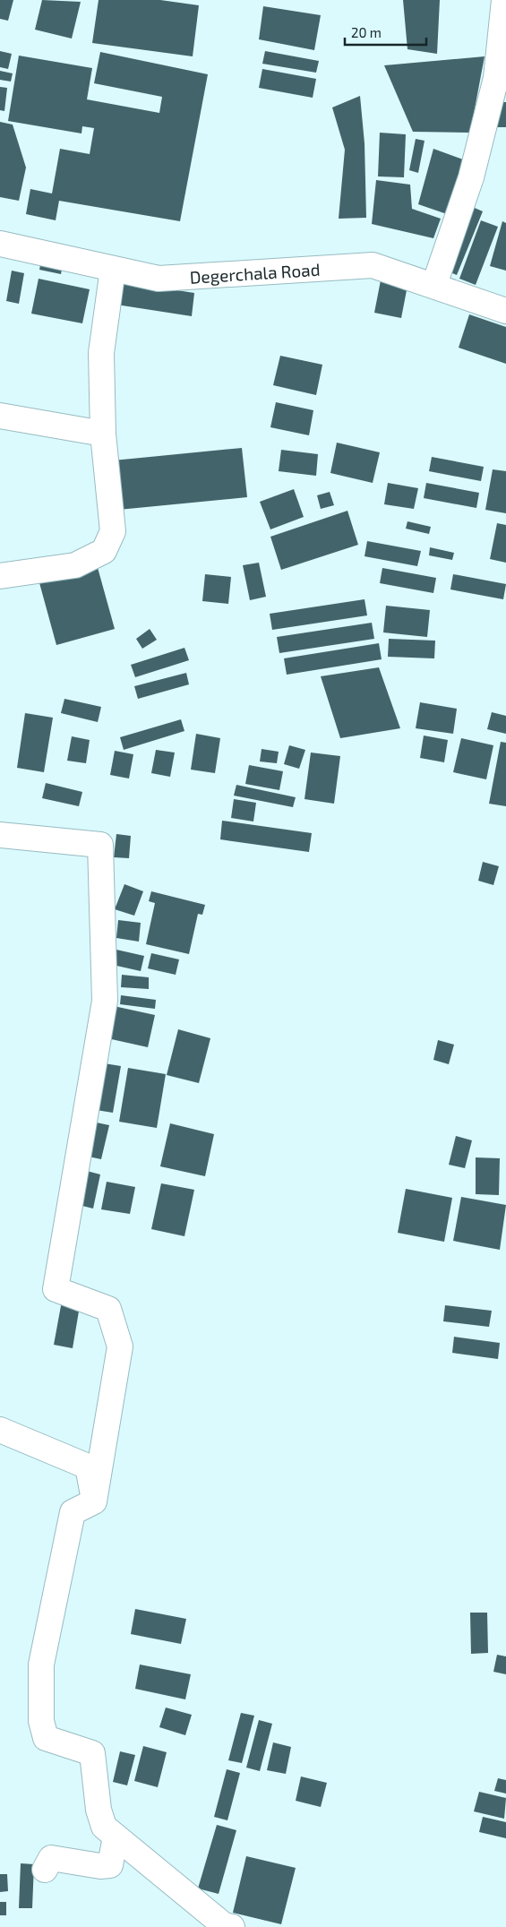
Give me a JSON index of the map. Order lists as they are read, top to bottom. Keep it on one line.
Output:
{"streets":{"street":["Degerchala Road"]},"scale_bar":"20 m"}
